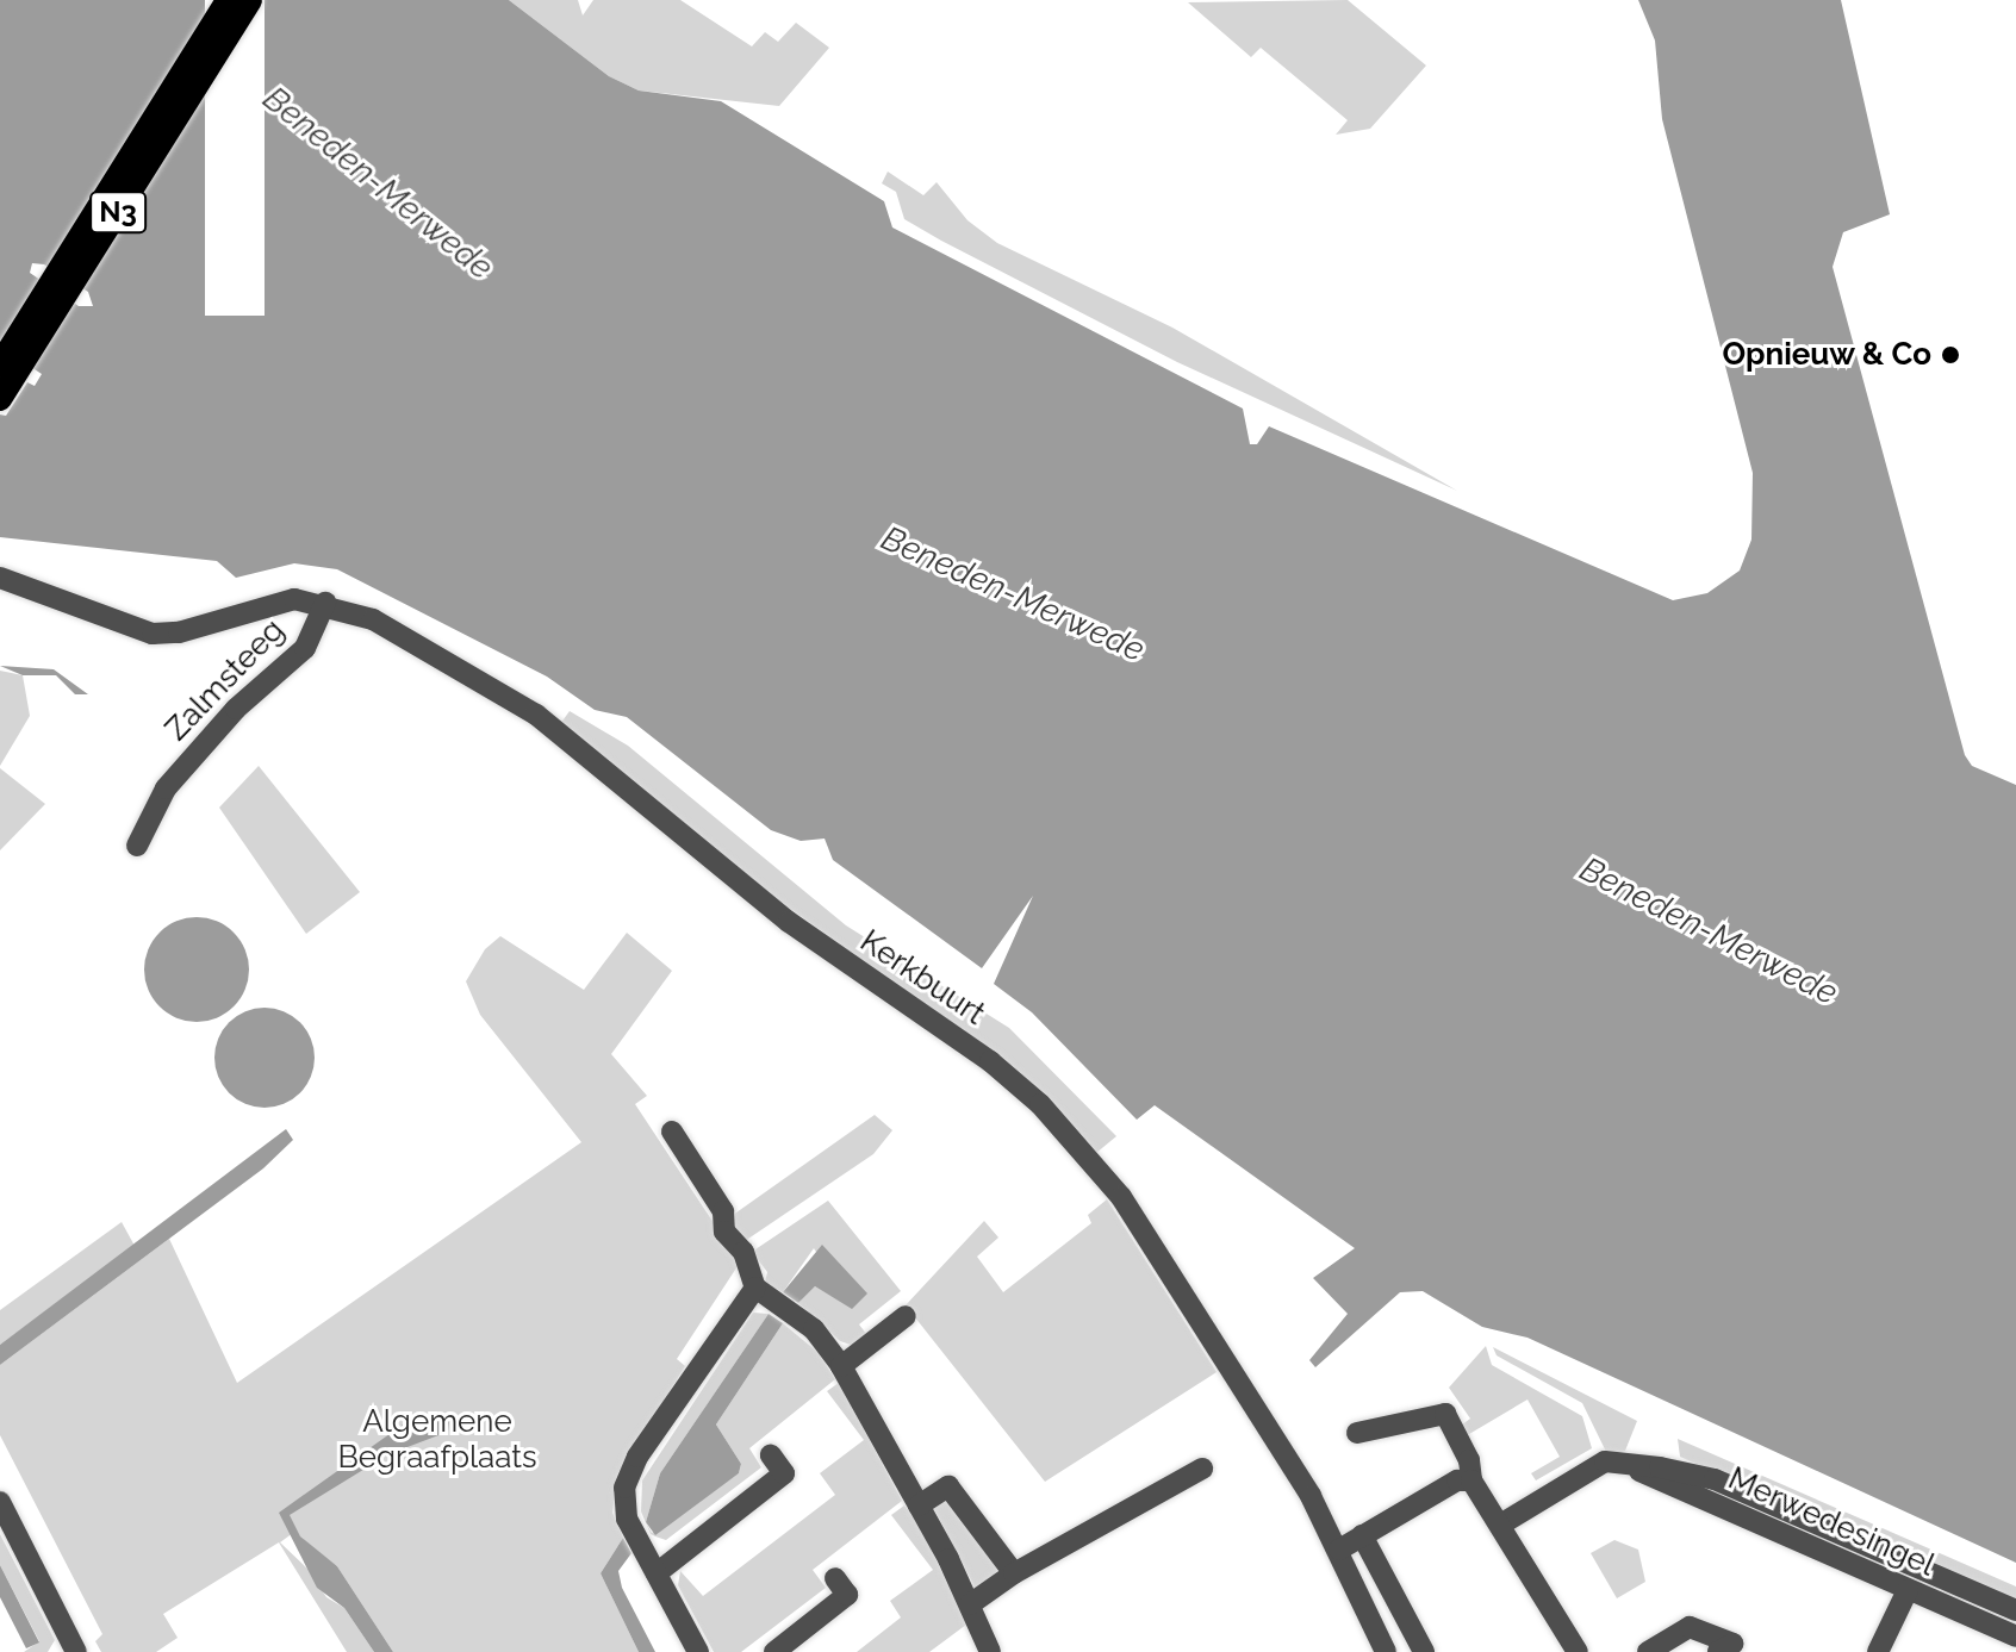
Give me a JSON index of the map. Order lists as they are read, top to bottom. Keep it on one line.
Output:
{"streets":{"main road":["N3"],"street":["Zalmsteeg","Kerkbuurt","Merwedesingel"]},"crossings":[["Zalmsteeg","Kerkbuurt"]],"water":["Beneden-Merwede"],"parks":["Algemene Begraafplaats"],"places":["Opnieuw & Co"]}
